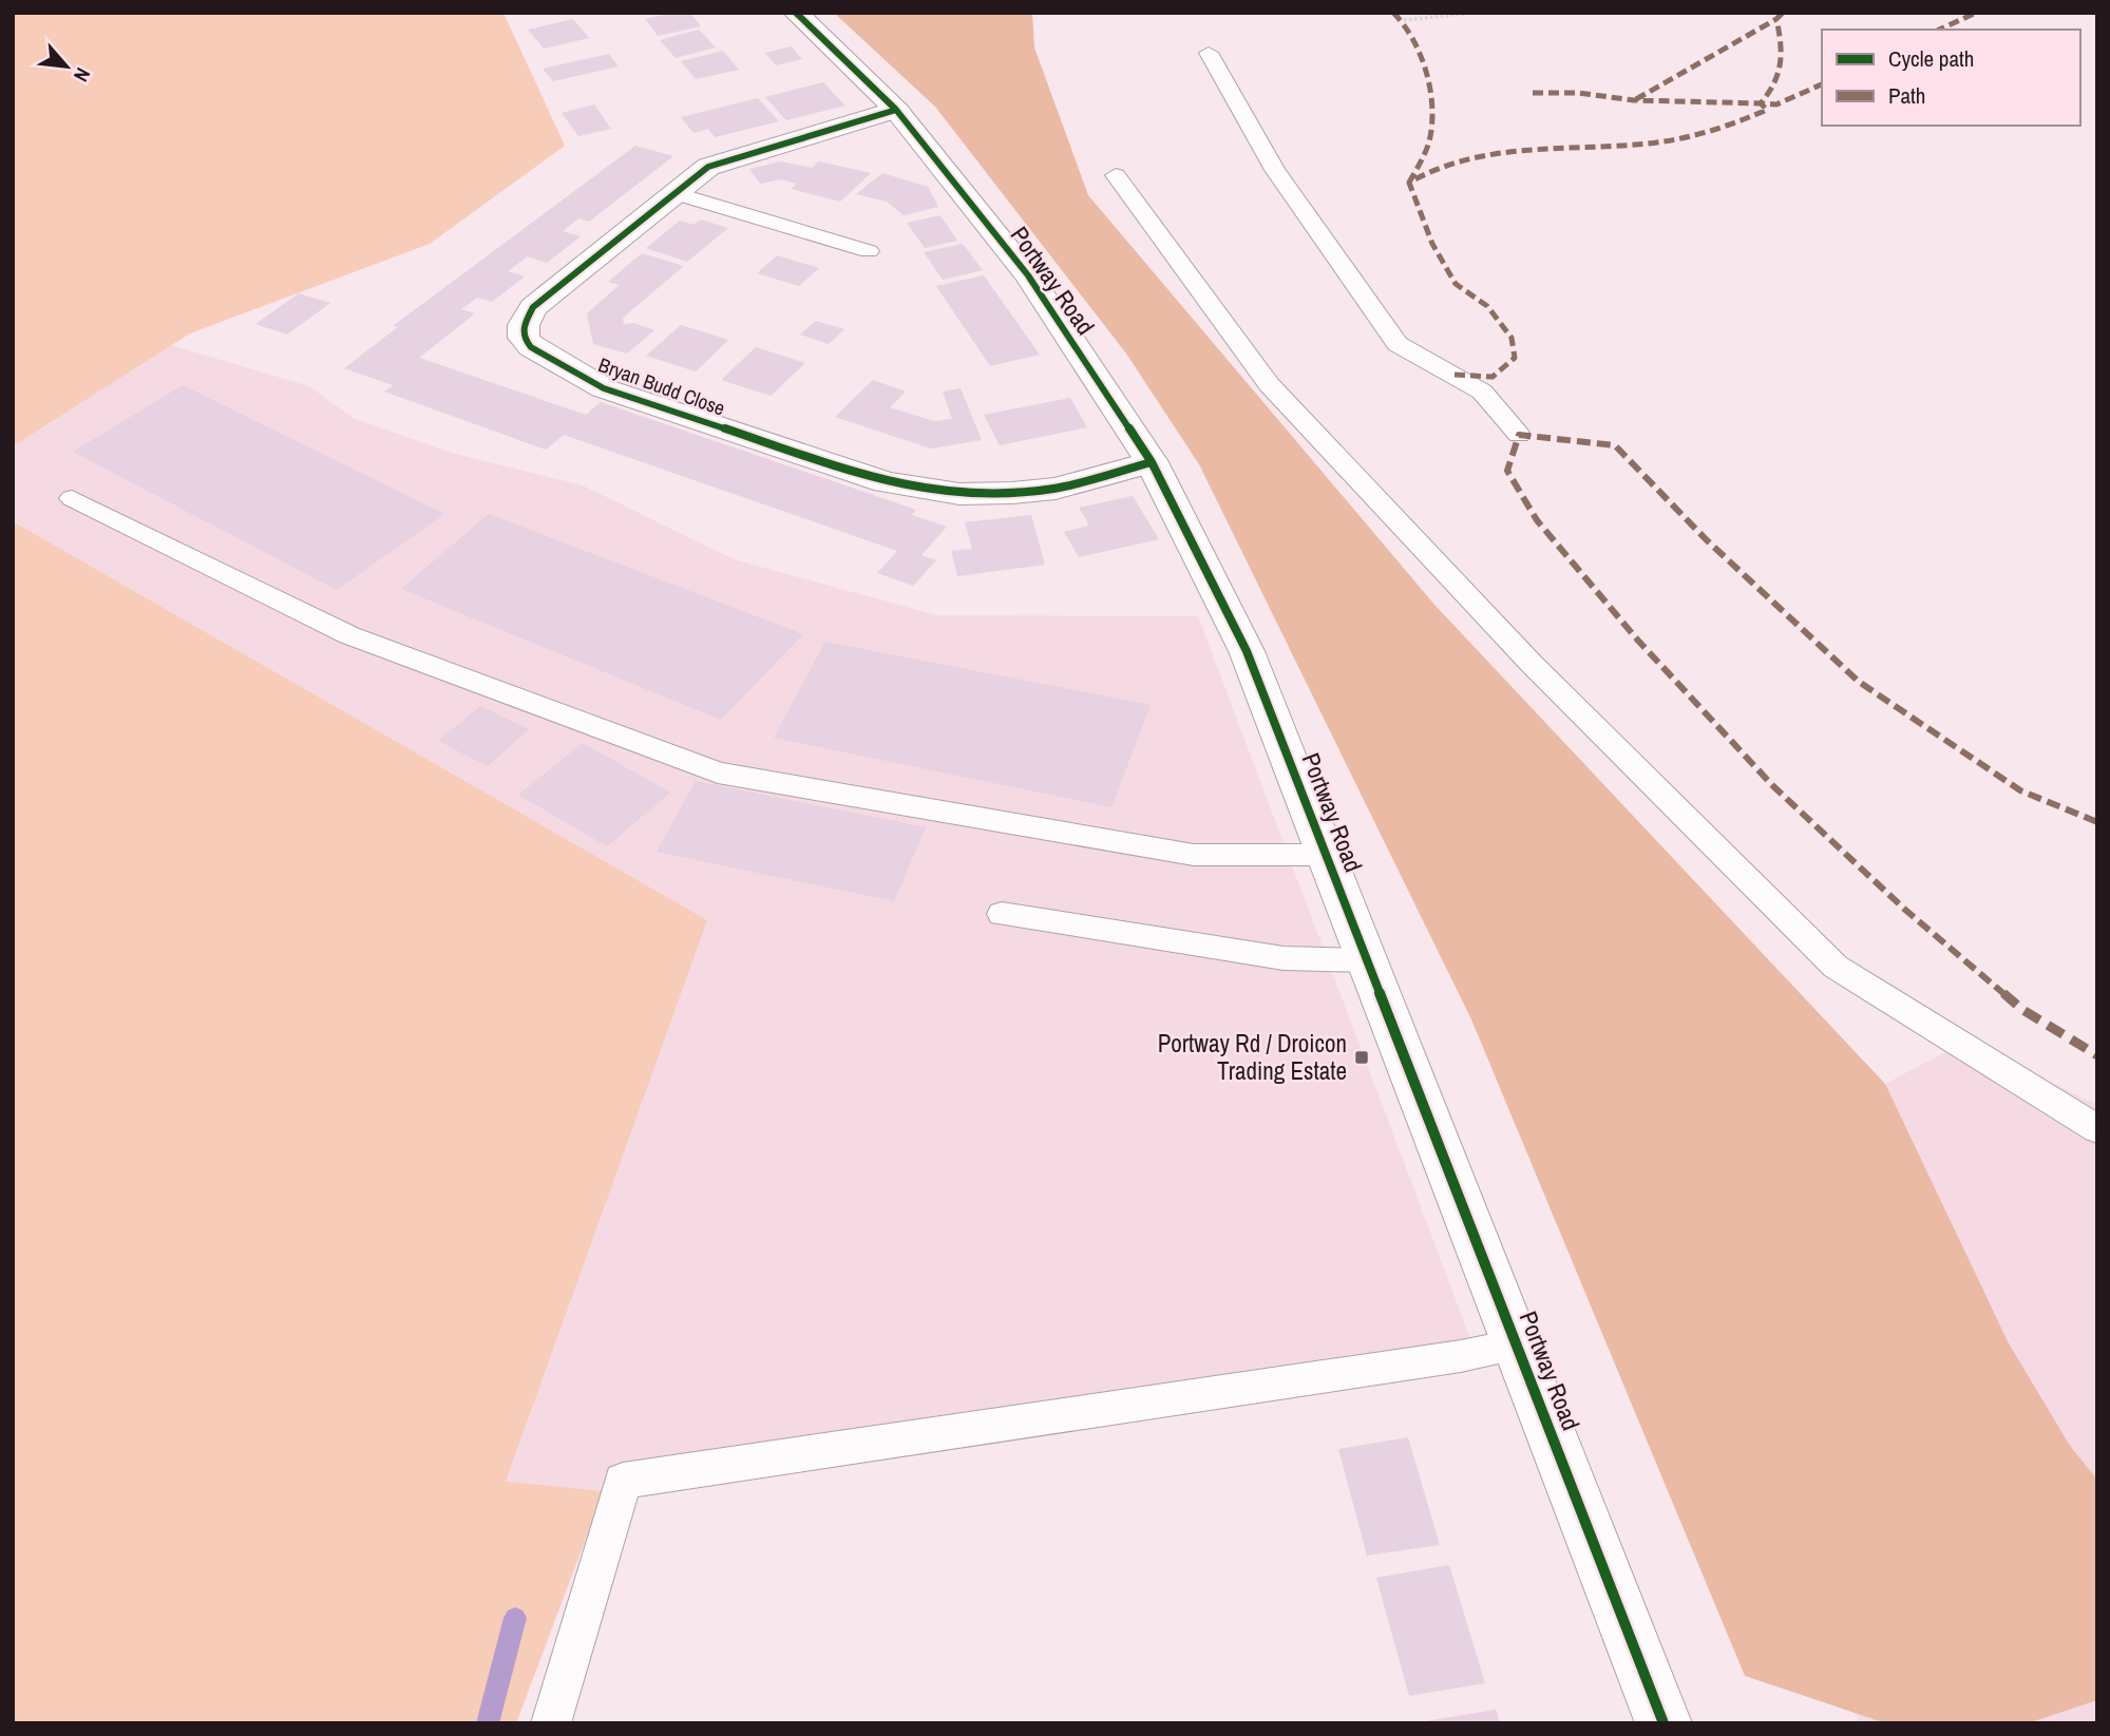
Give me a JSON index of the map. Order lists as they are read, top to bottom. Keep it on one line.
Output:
{"streets":{"street":["Portway Road","Bryan Budd Close"]},"crossings":[["Portway Road","Bryan Budd Close"]],"places":{"transit":["Portway Rd / Droicon Trading Estate"]},"legend":["Cycle path","Path"],"north":"bottom right"}
